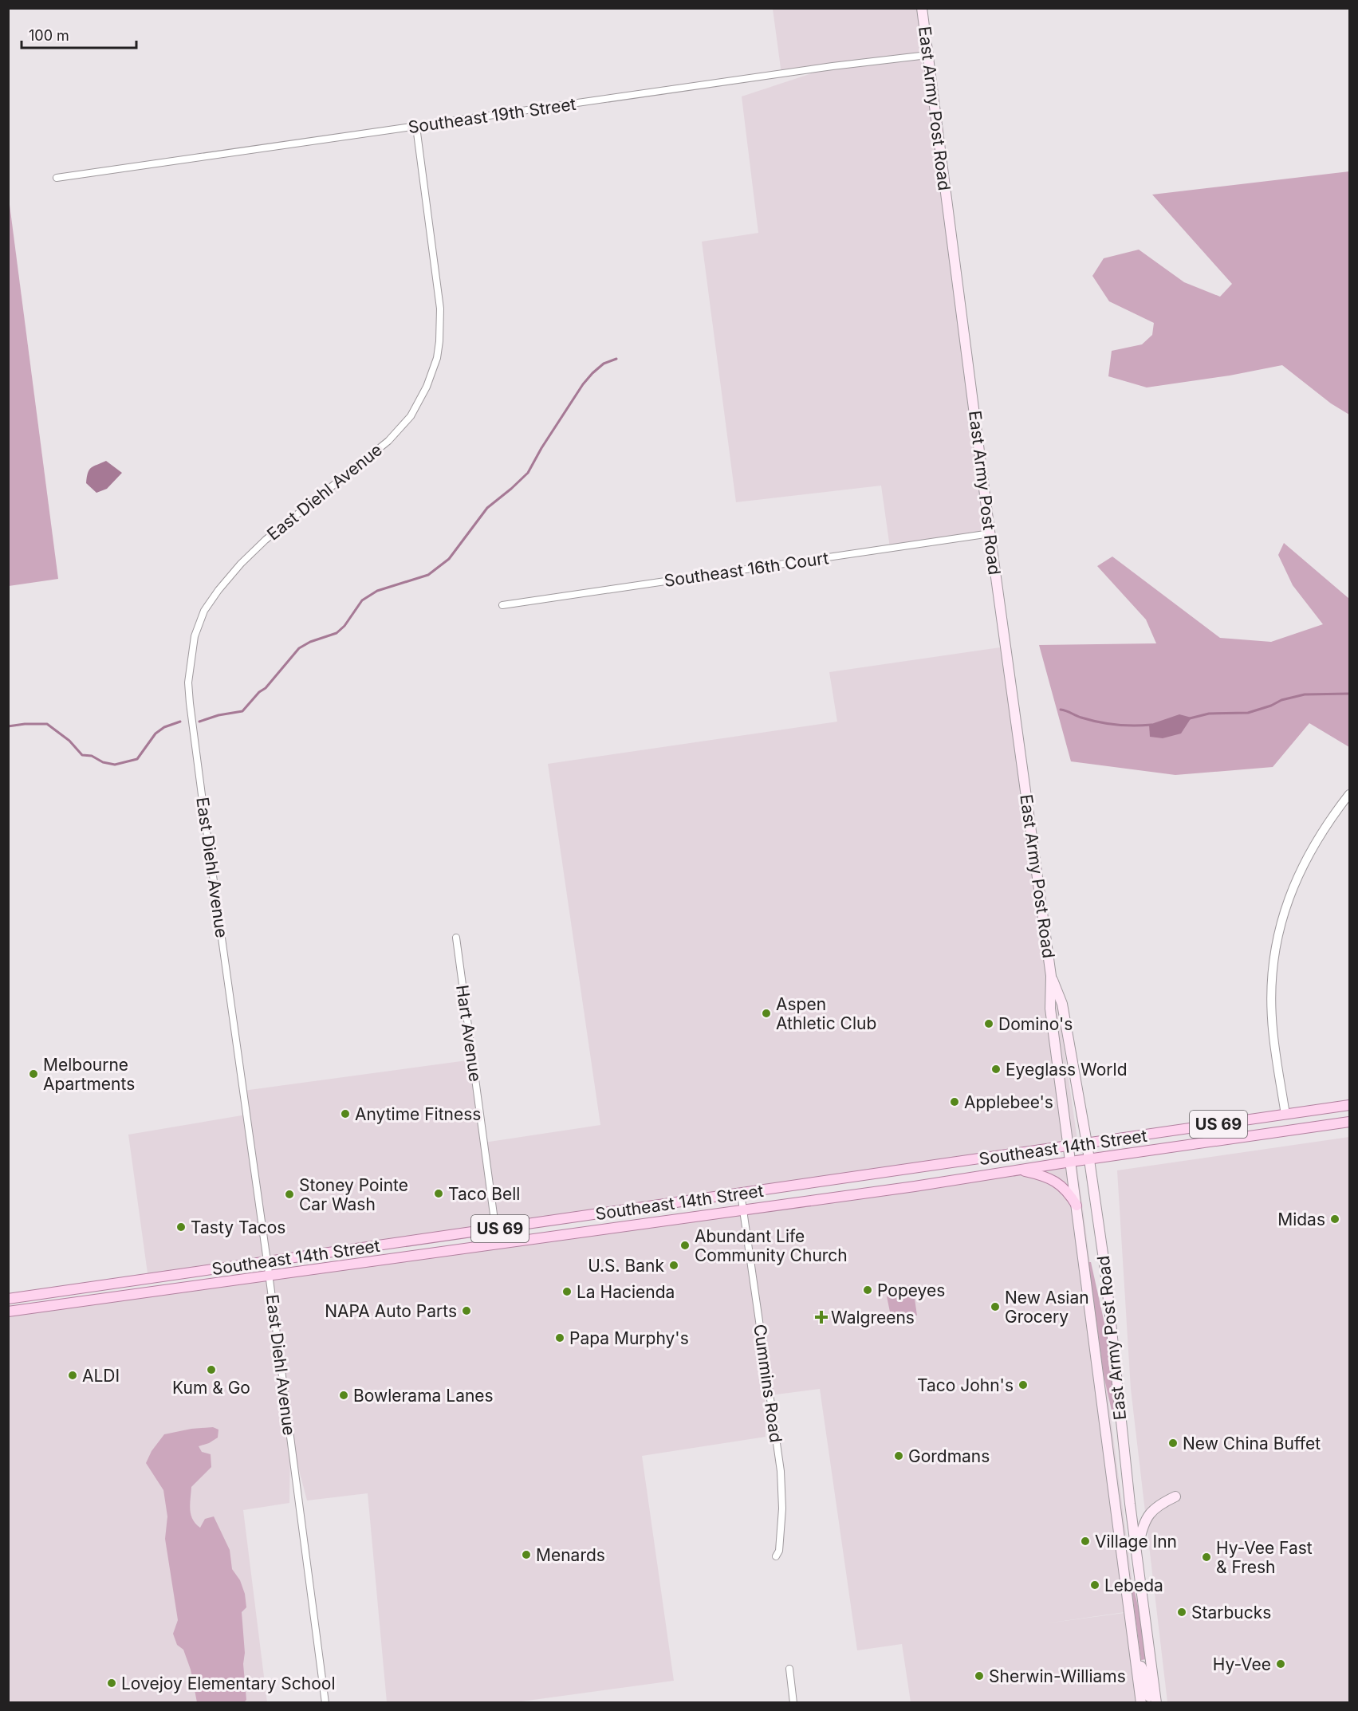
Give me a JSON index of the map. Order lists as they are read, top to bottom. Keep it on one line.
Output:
{"streets":{"main road":["East Army Post Road","US 69","Southeast 14th Street"],"street":["Southeast 19th Street","East Diehl Avenue","Southeast 16th Court","Hart Avenue","Cummins Road"]},"crossings":[["East Army Post Road","Southeast 19th Street"],["East Army Post Road","Southeast 16th Court"],["East Army Post Road","Southeast 14th Street"],["Southeast 19th Street","East Diehl Avenue"],["East Diehl Avenue","Southeast 14th Street"],["Hart Avenue","Southeast 14th Street"],["Southeast 14th Street","Cummins Road"]],"places":{"other":["Aspen Athletic Club","Domino's","Eyeglass World","Melbourne Apartments","Applebee's","Anytime Fitness","Taco Bell","Stoney Pointe Car Wash","Midas","Tasty Tacos","Abundant Life Community Church","U.S. Bank","Popeyes","La Hacienda","New Asian Grocery","NAPA Auto Parts","Papa Murphy's","Kum & Go","ALDI","Taco John's","Bowlerama Lanes","New China Buffet","Gordmans","Village Inn","Menards","Hy-Vee Fast & Fresh","Lebeda","Starbucks","Hy-Vee","Sherwin-Williams","Lovejoy Elementary School"],"health":["Walgreens"]},"scale_bar":"100 m"}
